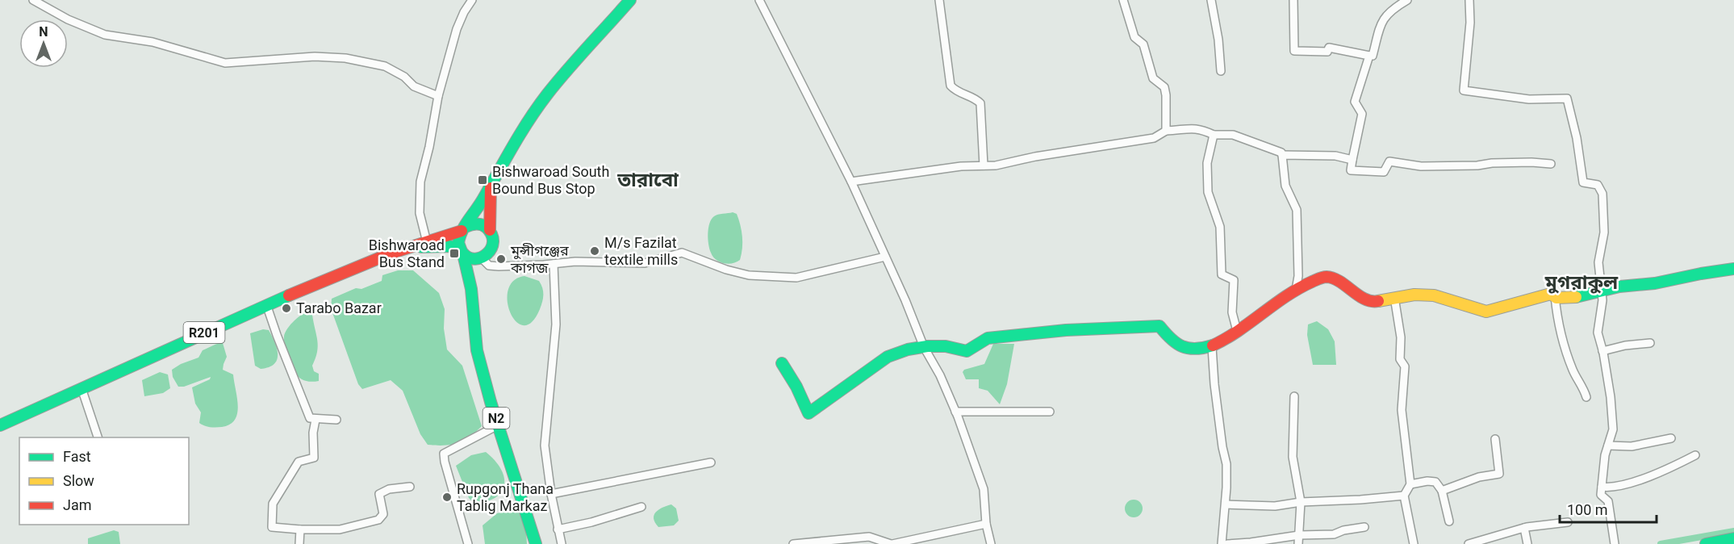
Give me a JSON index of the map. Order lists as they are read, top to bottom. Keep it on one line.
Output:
{"streets":{"main road":["R201","N2"]},"districts":["তারাবো","মুগরাকুল"],"places":{"transit":["Bishwaroad South Bound Bus Stop","Bishwaroad Bus Stand"],"other":["M/s Fazilat textile mills","মুন্সীগঞ্জের কাগজ","Tarabo Bazar","Rupgonj Thana Tablig Markaz"]},"legend":["Fast","Slow","Jam"],"scale_bar":"100 m","north":"top"}
